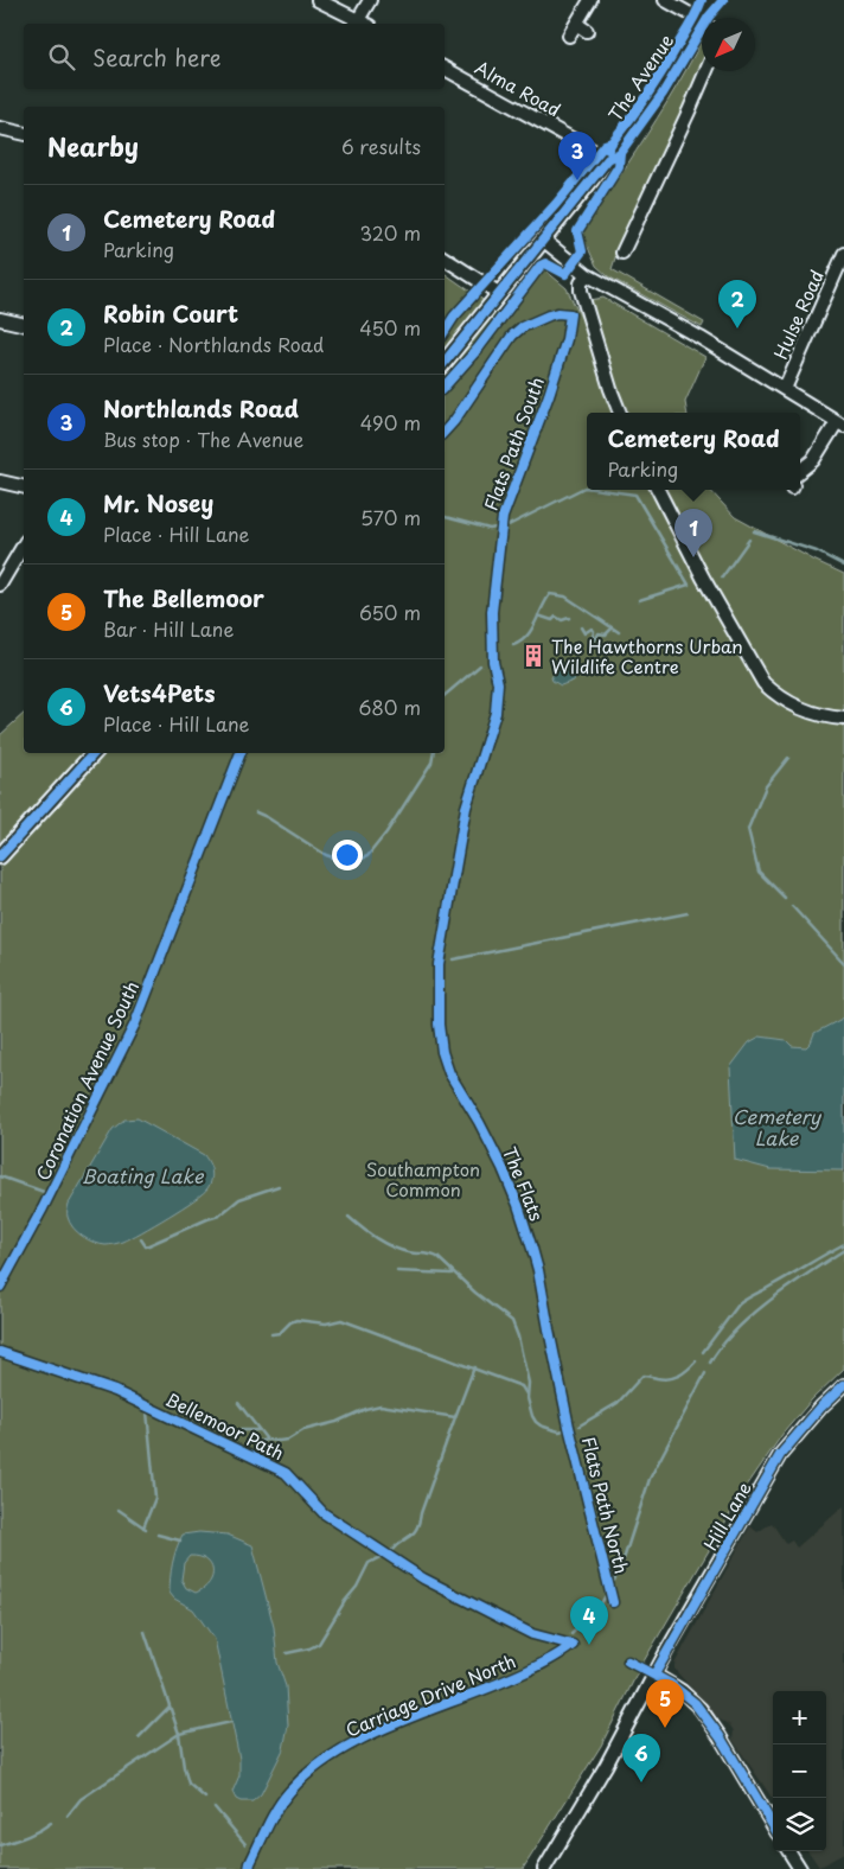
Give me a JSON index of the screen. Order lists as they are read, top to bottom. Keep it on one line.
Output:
{"streets":{"main road":["The Avenue"],"street":["Alma Road","Hulse Road","Hill Lane"],"cycle path":["Flats Path South","Coronation Avenue South","Bellemoor Path","Carriage Drive North"]},"crossings":[["The Avenue","Alma Road"]],"water":["Cemetery Lake","Boating Lake"],"parks":["Southampton Common"],"places":{"building":["The Hawthorns Urban Wildlife Centre"]},"north":"bottom left","page":{"search":"Search here","heading":["Nearby","6 results"],"pins":["3","2","1","4","5","6"],"list":[{"mark":"1","name":"Cemetery Road","note":"Parking","value":"320 m"},{"mark":"2","name":"Robin Court","note":"Place · Northlands Road","value":"450 m"},{"mark":"3","name":"Northlands Road","note":"Bus stop · The Avenue","value":"490 m"},{"mark":"4","name":"Mr. Nosey","note":"Place · Hill Lane","value":"570 m"},{"mark":"5","name":"The Bellemoor","note":"Bar · Hill Lane","value":"650 m"},{"mark":"6","name":"Vets4Pets","note":"Place · Hill Lane","value":"680 m"}],"popup":["Cemetery Road","Parking"],"map_buttons":["+","−"]}}
